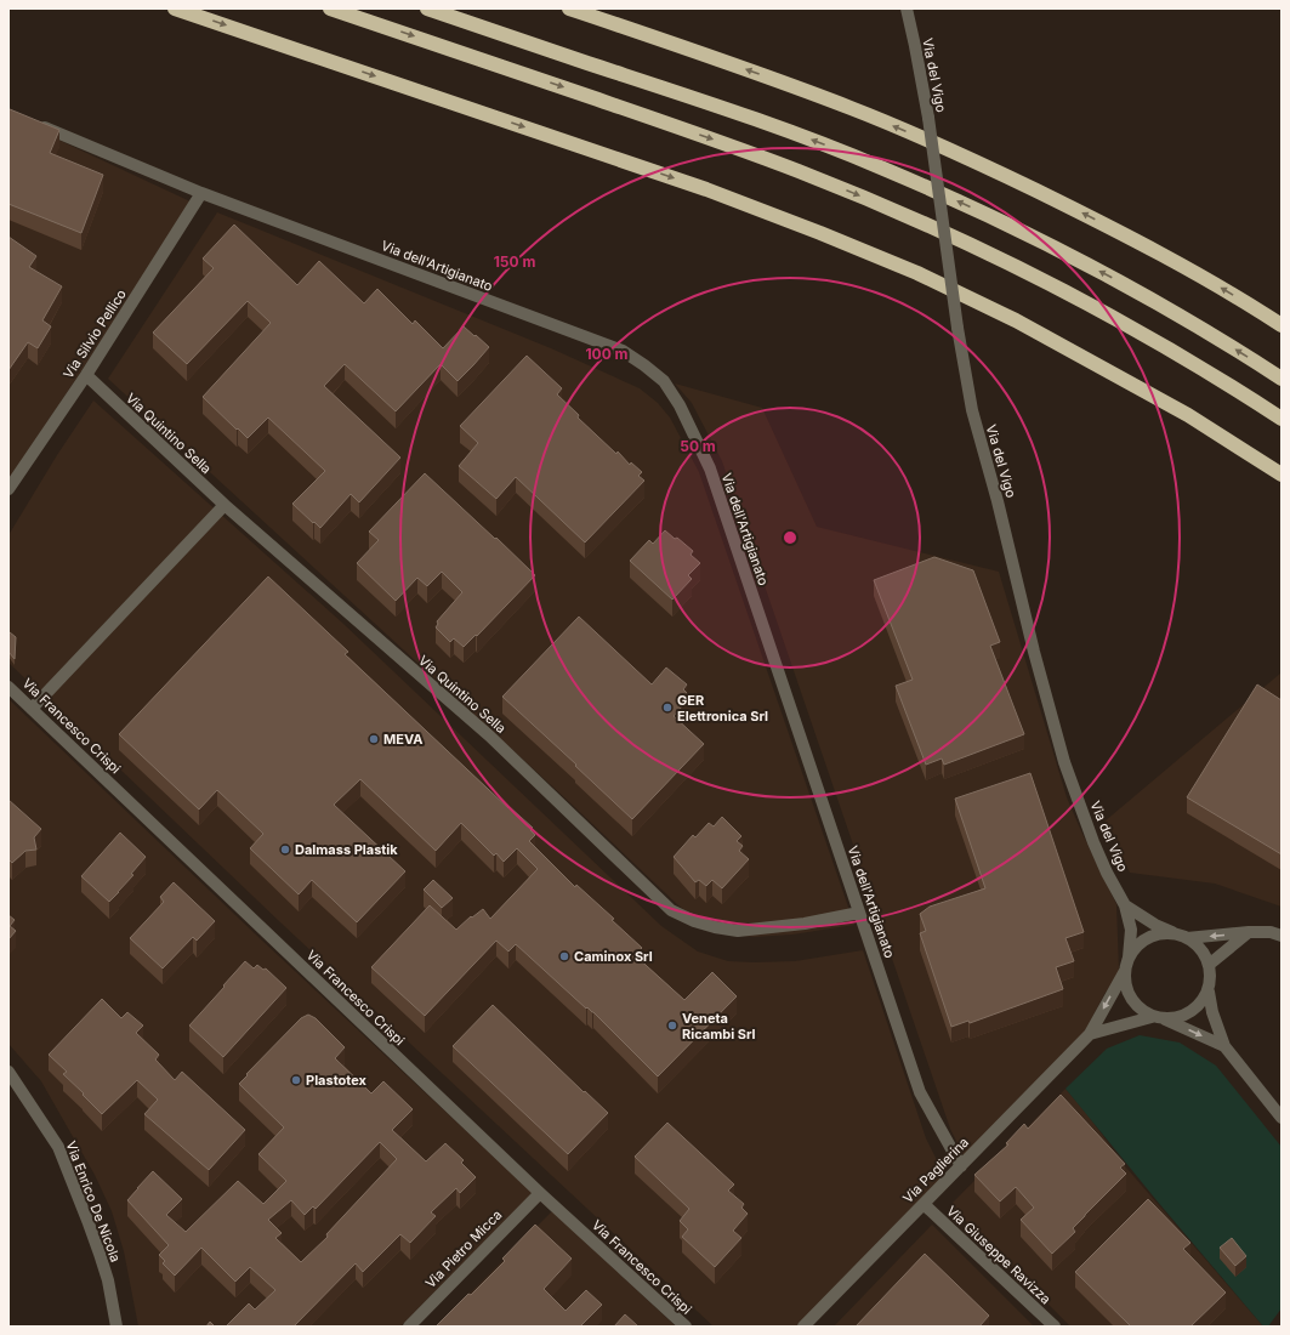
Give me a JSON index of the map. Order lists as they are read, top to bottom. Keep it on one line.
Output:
{"streets":{"street":["Via del Vigo","Via dell'Artigianato","Via Silvio Pellico","Via Quintino Sella","Via Francesco Crispi","Via Paglierina","Via Enrico De Nicola","Via Pietro Micca","Via Giuseppe Ravizza"]},"crossings":[["Via del Vigo","Via Paglierina"],["Via dell'Artigianato","Via Silvio Pellico"],["Via dell'Artigianato","Via Quintino Sella"],["Via dell'Artigianato","Via Paglierina"],["Via Silvio Pellico","Via Quintino Sella"],["Via Francesco Crispi","Via Pietro Micca"],["Via Paglierina","Via Giuseppe Ravizza"]],"places":["GER Elettronica Srl","MEVA","Dalmass Plastik","Caminox Srl","Veneta Ricambi Srl","Plastotex"],"rings":["150 m","100 m","50 m"]}
